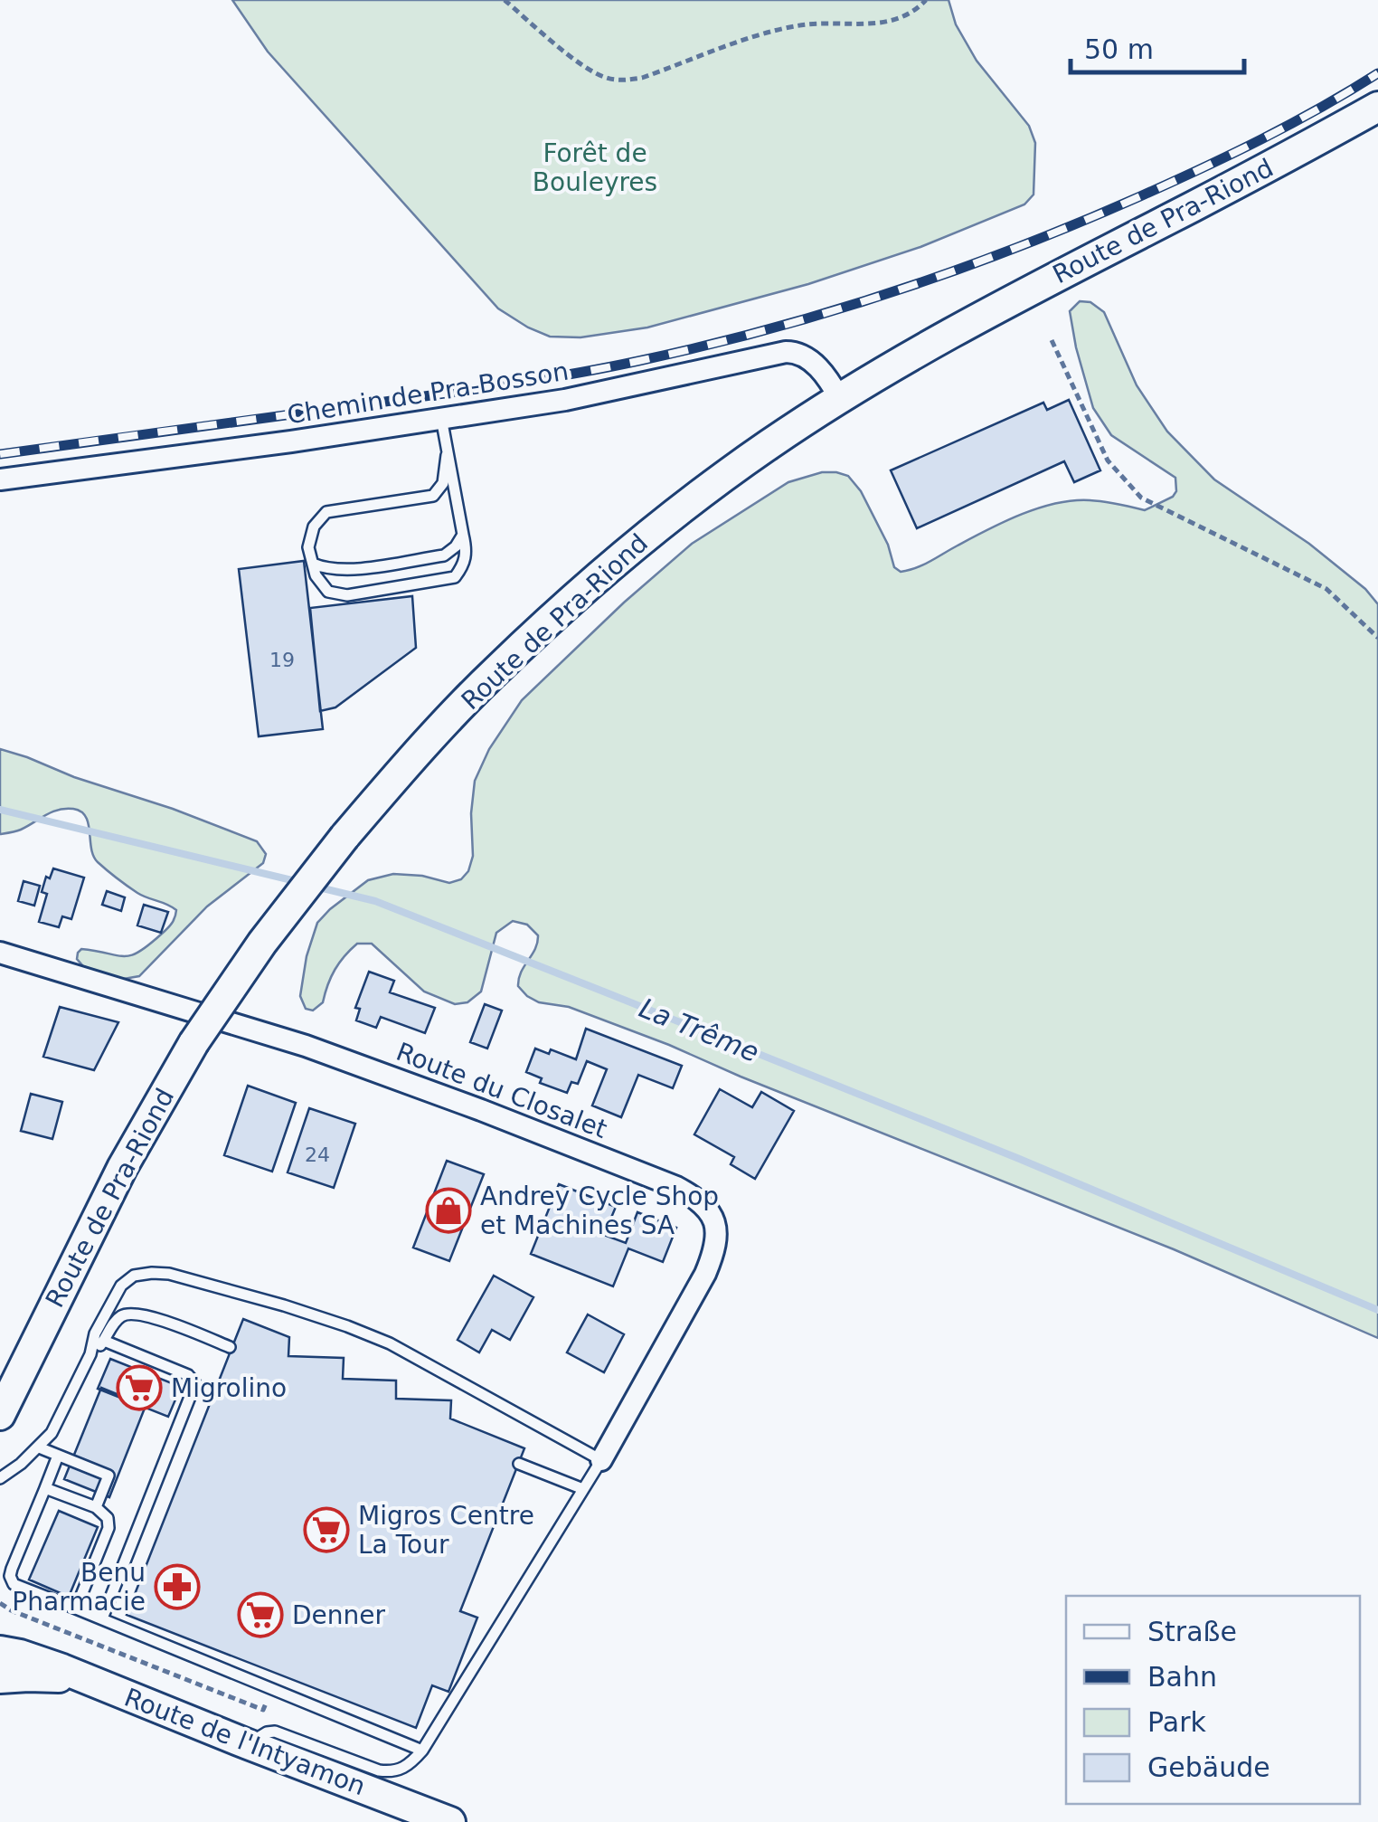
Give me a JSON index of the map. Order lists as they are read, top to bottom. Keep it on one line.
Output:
{"streets":{"main road":["Route de Pra-Riond","Route de l'Intyamon"],"street":["Chemin de Pra-Bosson","Route du Closalet"]},"crossings":[["Route de Pra-Riond","Chemin de Pra-Bosson"]],"water":["La Trême"],"parks":["Forêt de Bouleyres"],"places":{"shop":["Andrey Cycle Shop et Machines SA"],"supermarket":["Migrolino","Migros Centre La Tour","Denner"],"pharmacy":["Benu Pharmacie"]},"house_numbers":["19","24"],"legend":["Straße","Bahn","Park","Gebäude"],"scale_bar":"50 m"}
